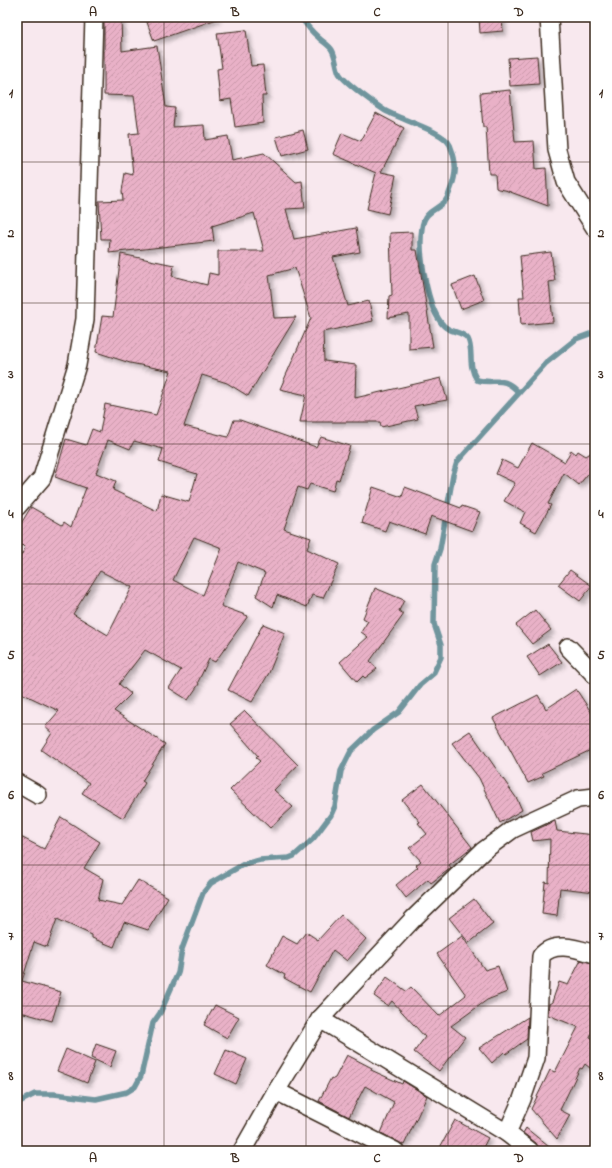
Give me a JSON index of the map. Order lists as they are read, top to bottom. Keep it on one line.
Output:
{"grid":{"columns":["A","B","C","D"],"rows":["1","2","3","4","5","6","7","8"]}}
